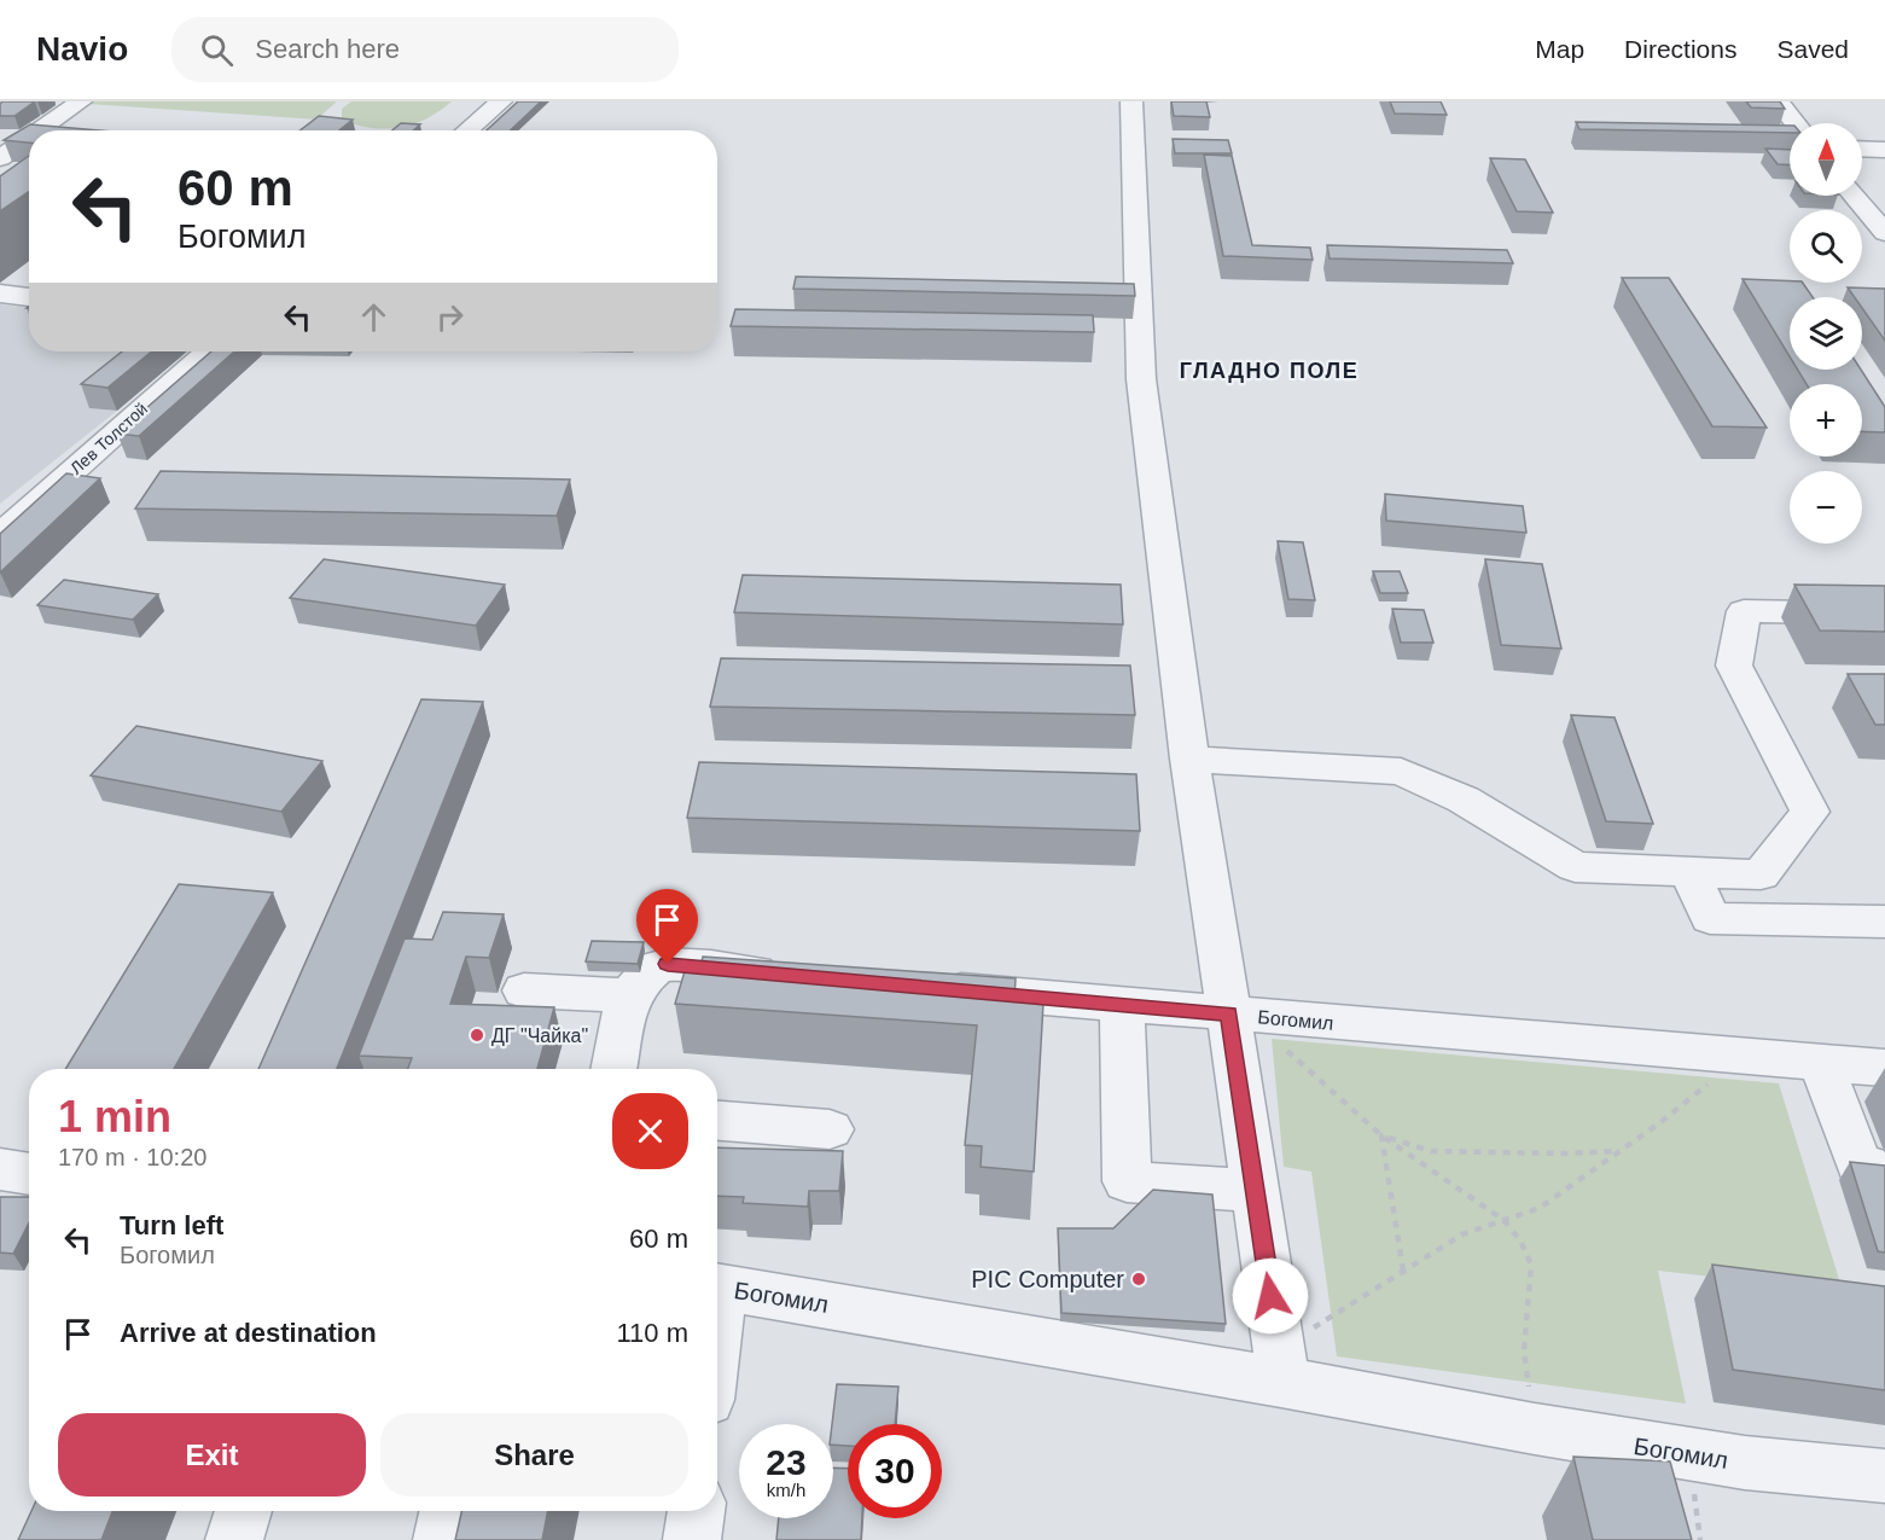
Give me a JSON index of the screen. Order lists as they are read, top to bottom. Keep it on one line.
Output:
{"streets":{"street":["Лев Толстой","Богомил"]},"districts":["ГЛАДНО ПОЛЕ"],"places":["ДГ \"Чайка\"","PIC Computer"],"north":"top","page":{"header":"Navio","search":"Search here","nav":["Map","Directions","Saved"],"map_buttons":["+","−"],"turn":["60 m","Богомил"],"heading":["1 min","170 m · 10:20"],"list":[{"name":"Turn left","note":"Богомил","value":"60 m"},{"name":"Arrive at destination","value":"110 m"}],"buttons":["Exit","Share"],"speed":"23 km/h","limit":"30"}}
